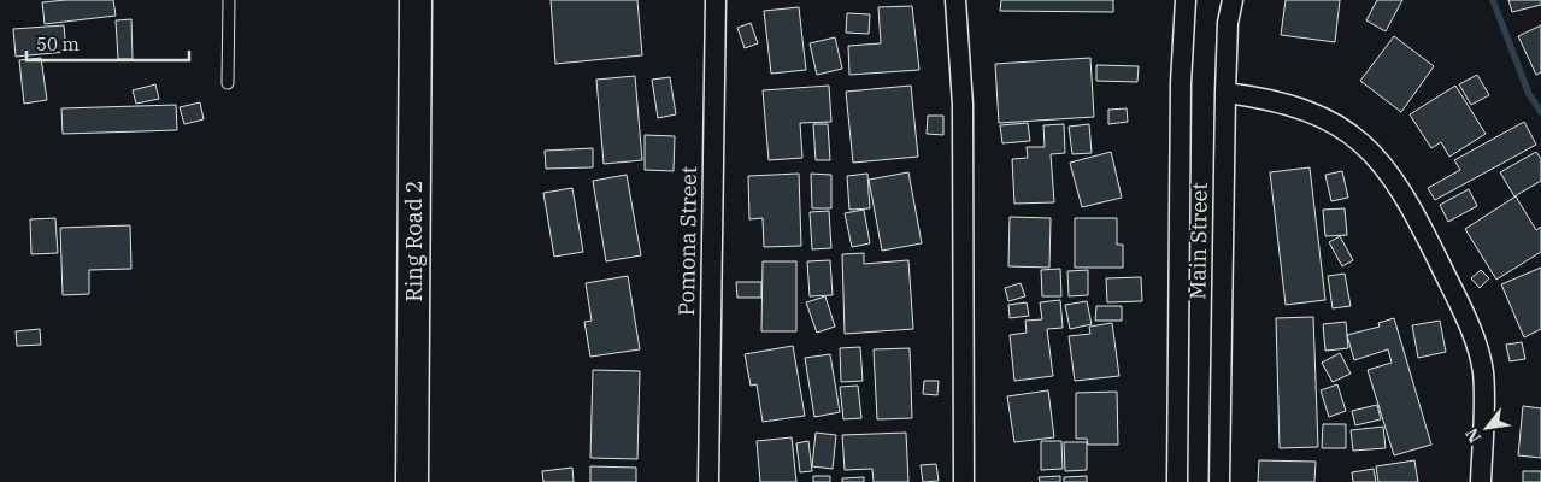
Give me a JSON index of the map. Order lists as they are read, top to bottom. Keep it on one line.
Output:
{"streets":{"main road":["Ring Road 2"],"street":["Pomona Street","Main Street"]},"scale_bar":"50 m","north":"bottom left"}
